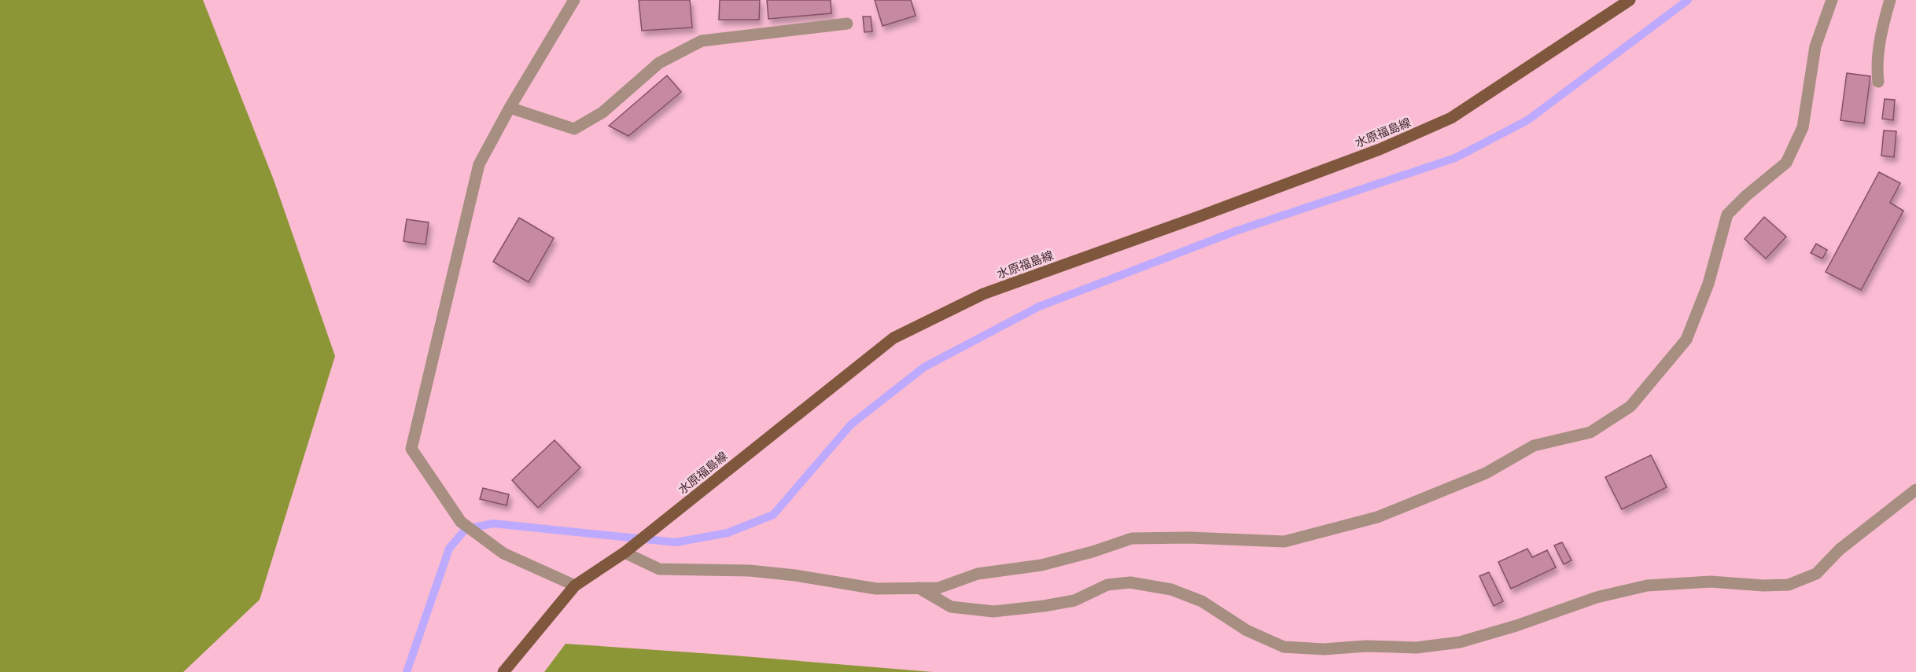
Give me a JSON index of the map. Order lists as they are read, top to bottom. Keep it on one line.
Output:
{"streets":{"main road":["水原福島線"]}}
